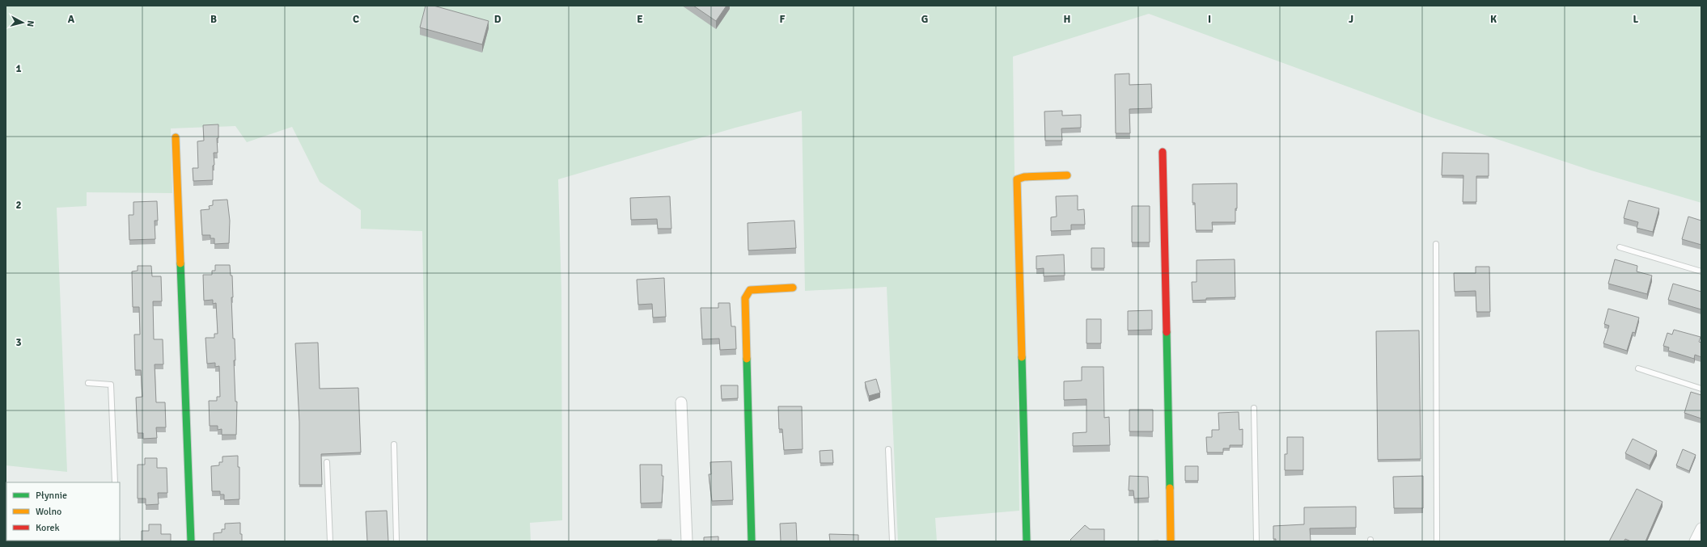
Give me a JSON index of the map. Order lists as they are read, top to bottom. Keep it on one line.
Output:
{"legend":["Płynnie","Wolno","Korek"],"north":"right","grid":{"columns":["A","B","C","D","E","F","G","H","I","J","K","L"],"rows":["1","2","3"]}}
